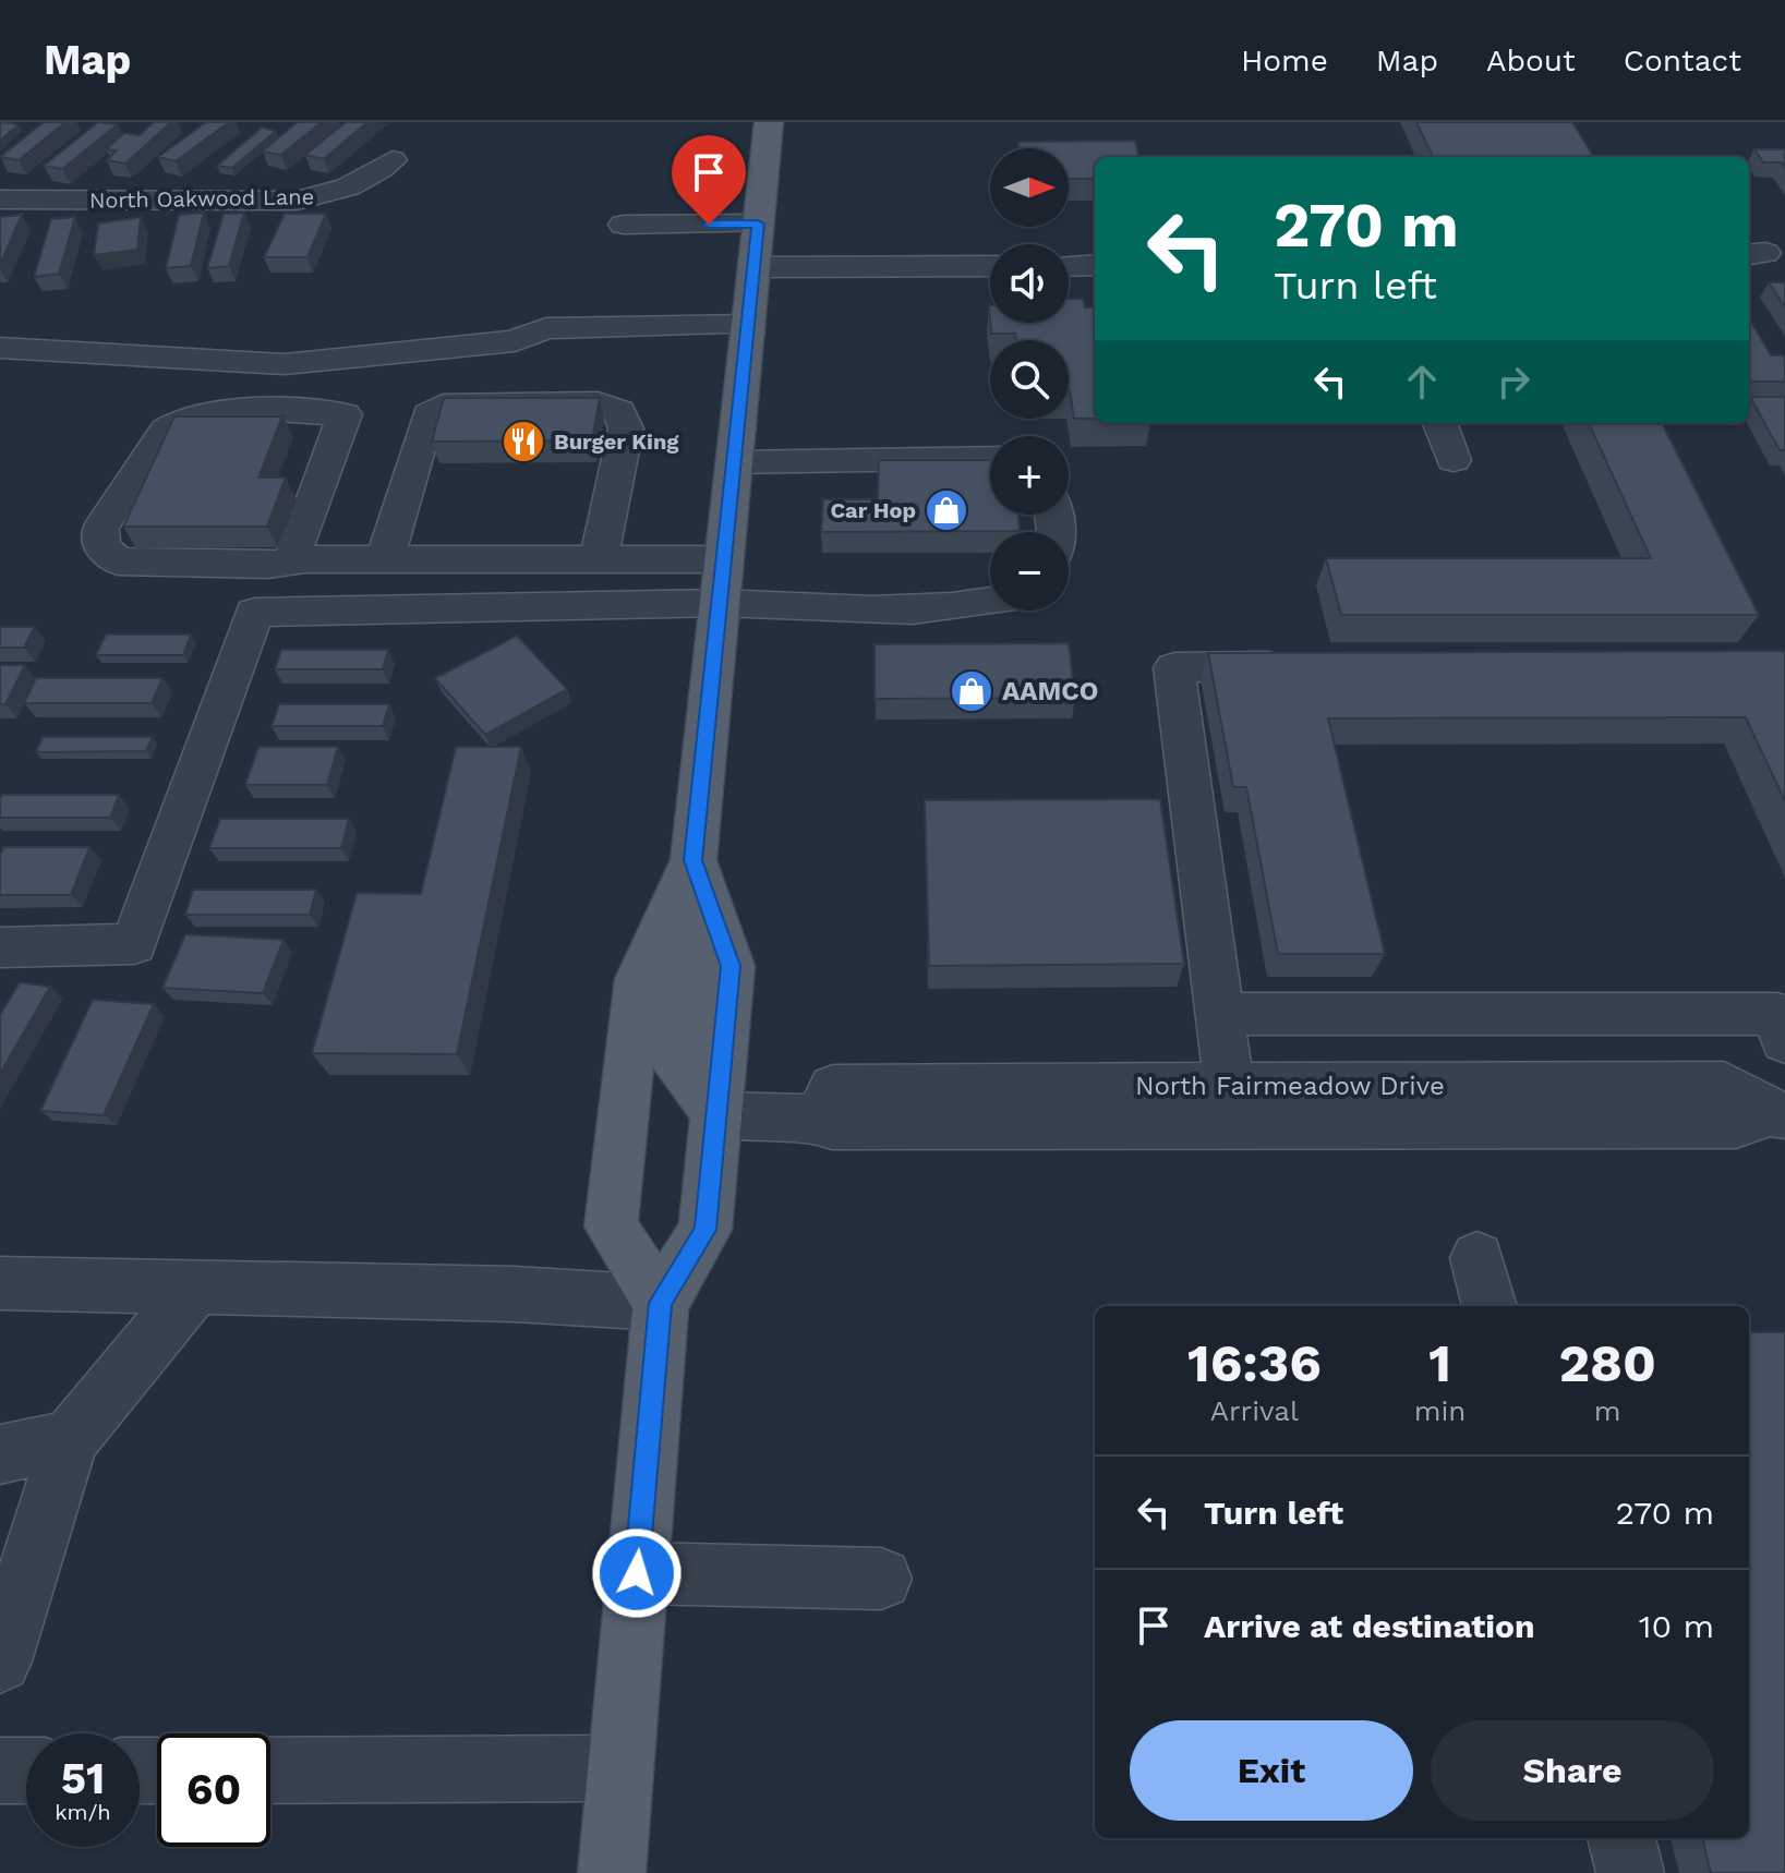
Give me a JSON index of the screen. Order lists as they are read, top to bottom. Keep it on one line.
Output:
{"streets":{"street":["North Oakwood Lane","North Fairmeadow Drive"]},"places":{"restaurant":["Burger King"],"shop":["Car Hop","AAMCO"]},"north":"right","page":{"header":"Map","nav":["Home","Map","About","Contact"],"map_buttons":["+","−"],"turn":["270 m","Turn left"],"eta":["16:36","Arrival","1","min","280","m"],"list":[{"name":"Turn left","value":"270 m"},{"name":"Arrive at destination","value":"10 m"}],"buttons":["Exit","Share"],"speed":"51 km/h","limit":"60"}}
